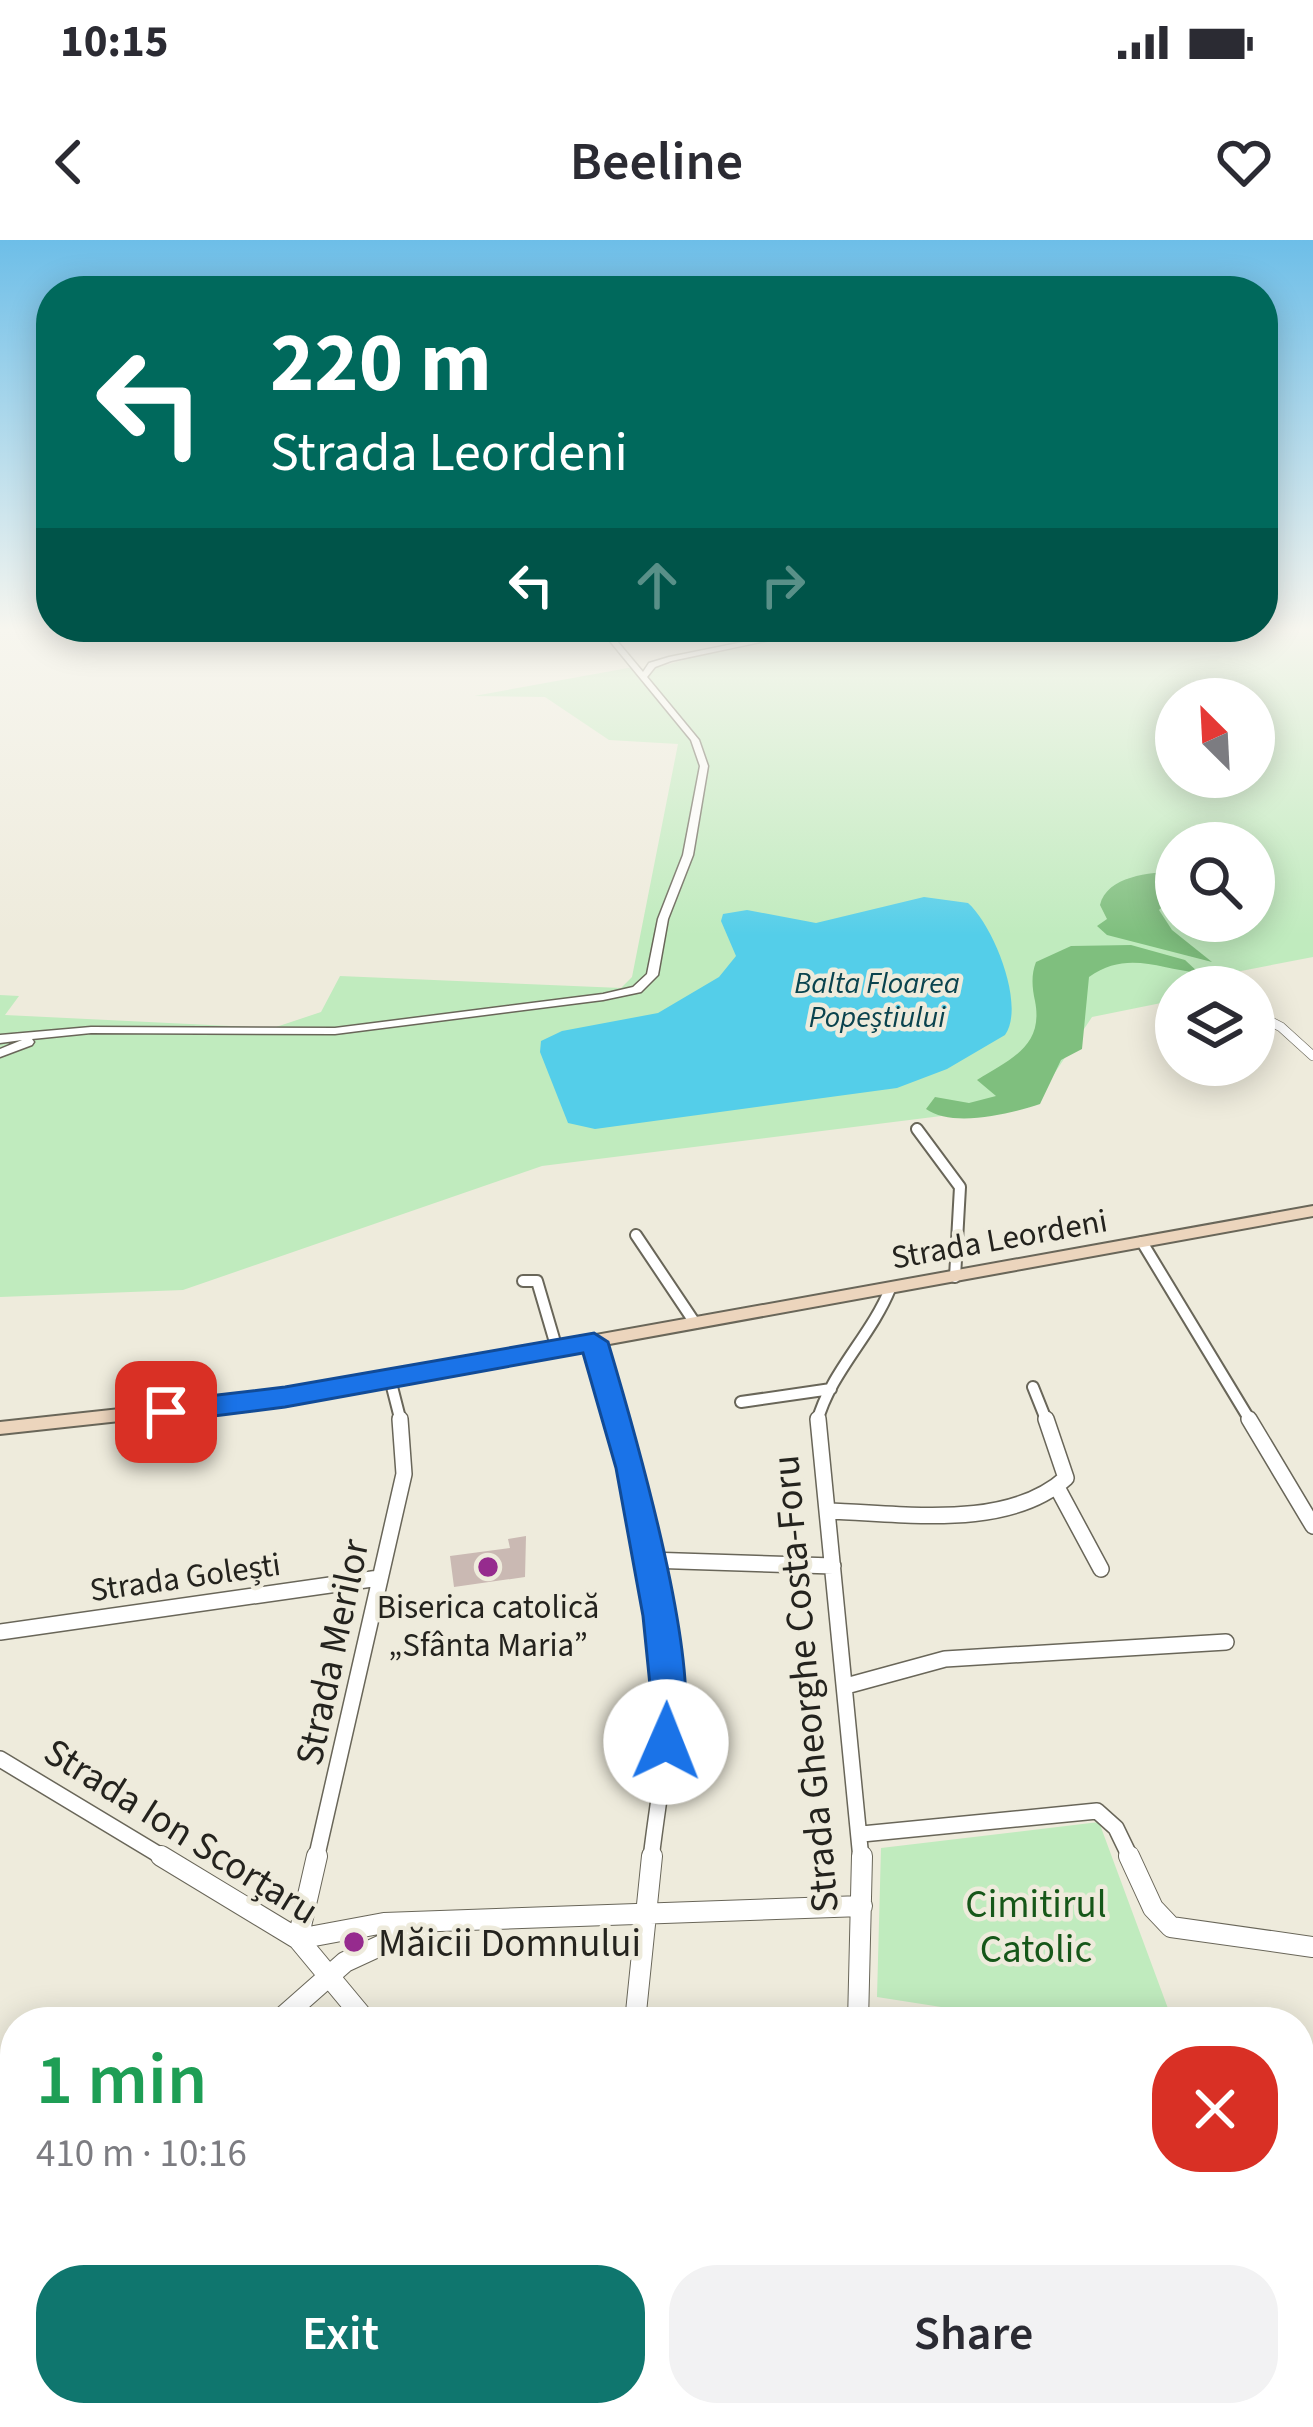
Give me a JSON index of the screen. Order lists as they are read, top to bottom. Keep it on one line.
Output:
{"streets":{"main road":["Strada Leordeni"],"street":["Strada Golești","Strada Merilor","Strada Gheorghe Costa-Foru","Strada Ion Scorțaru"]},"crossings":[["Strada Leordeni","Strada Merilor"],["Strada Leordeni","Strada Gheorghe Costa-Foru"],["Strada Golești","Strada Merilor"],["Strada Merilor","Strada Ion Scorțaru"]],"water":["Balta Floarea Popeștiului"],"parks":["Cimitirul Catolic"],"places":["Biserica catolică „Sfânta Maria”","Măicii Domnului"],"north":"top left","page":{"status":"10:15","header":"Beeline","turn":["220 m","Strada Leordeni"],"heading":["1 min","410 m · 10:16"],"buttons":["Exit","Share"]}}
